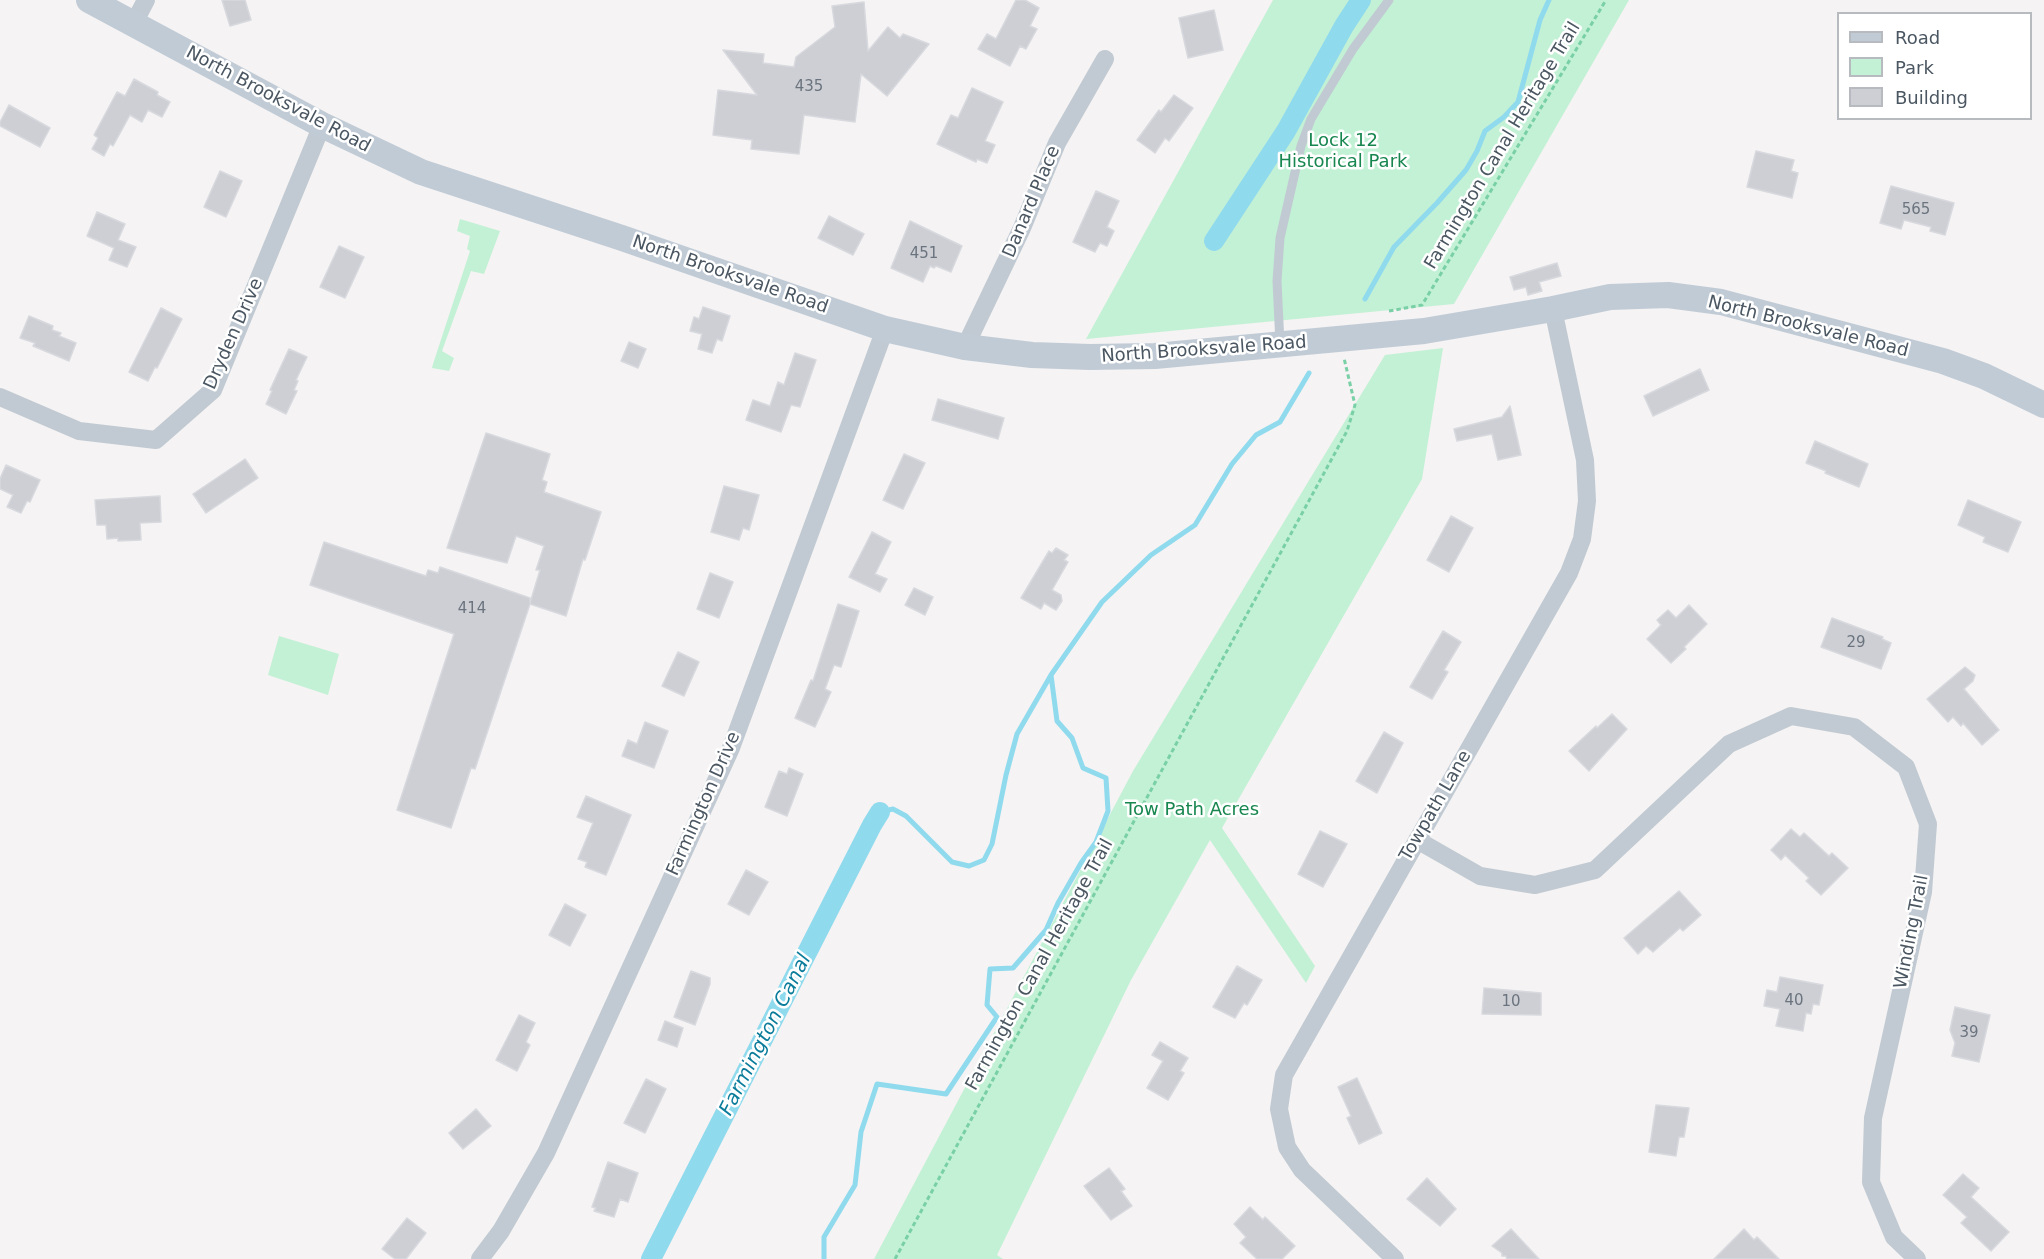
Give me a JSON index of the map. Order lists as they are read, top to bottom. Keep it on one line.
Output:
{"streets":{"main road":["North Brooksvale Road"],"street":["Danard Place","Dryden Drive","Farmington Drive","Towpath Lane","Winding Trail"],"path":["Farmington Canal Heritage Trail"]},"crossings":[["North Brooksvale Road","Danard Place"],["North Brooksvale Road","Dryden Drive"],["North Brooksvale Road","Farmington Drive"],["North Brooksvale Road","Towpath Lane"],["Towpath Lane","Winding Trail"]],"water":["Farmington Canal"],"parks":["Lock 12 Historical Park","Tow Path Acres"],"house_numbers":["435","565","451","414","29","40","10","39"],"legend":["Road","Park","Building"]}
